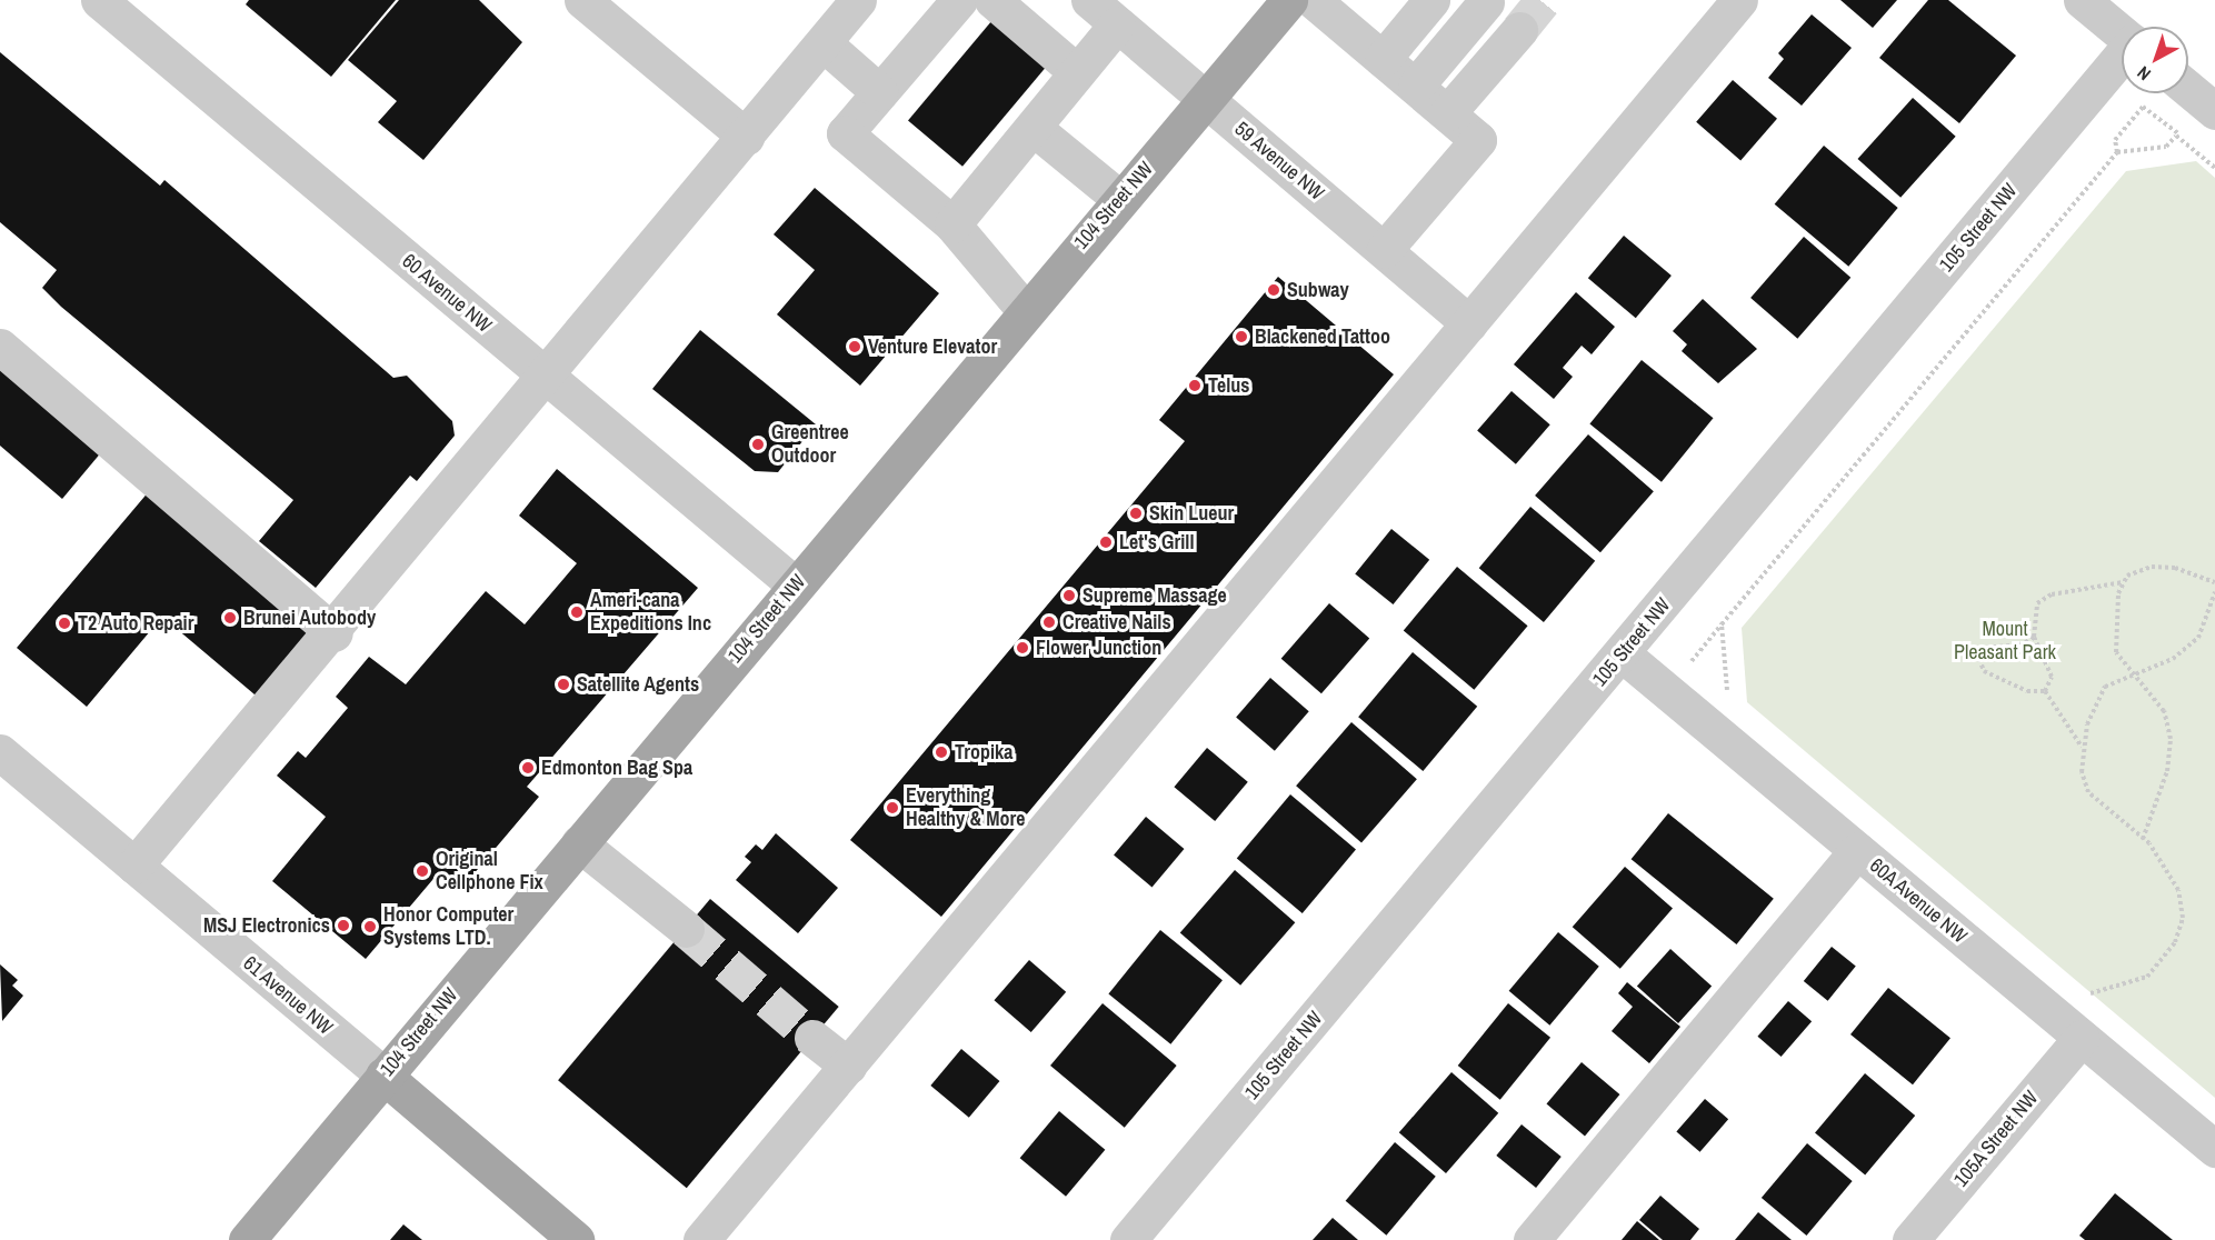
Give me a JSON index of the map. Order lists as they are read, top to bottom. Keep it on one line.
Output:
{"streets":{"main road":["104 Street NW","61 Avenue NW"],"street":["59 Avenue NW","105 Street NW","60 Avenue NW","60A Avenue NW","105A Street NW"]},"crossings":[["59 Avenue NW","104 Street NW"],["104 Street NW","60 Avenue NW"],["104 Street NW","61 Avenue NW"],["105 Street NW","60A Avenue NW"],["60A Avenue NW","105A Street NW"]],"parks":["Mount Pleasant Park"],"places":["Subway","Blackened Tattoo","Venture Elevator","Telus","Greentree Outdoor","Skin Lueur","Let's Grill","Supreme Massage","Ameri-cana Expeditions Inc","Brunei Autobody","Creative Nails","T2 Auto Repair","Flower Junction","Satellite Agents","Tropika","Edmonton Bag Spa","Everything Healthy & More","Original Cellphone Fix","MSJ Electronics","Honor Computer Systems LTD."],"north":"bottom left"}
